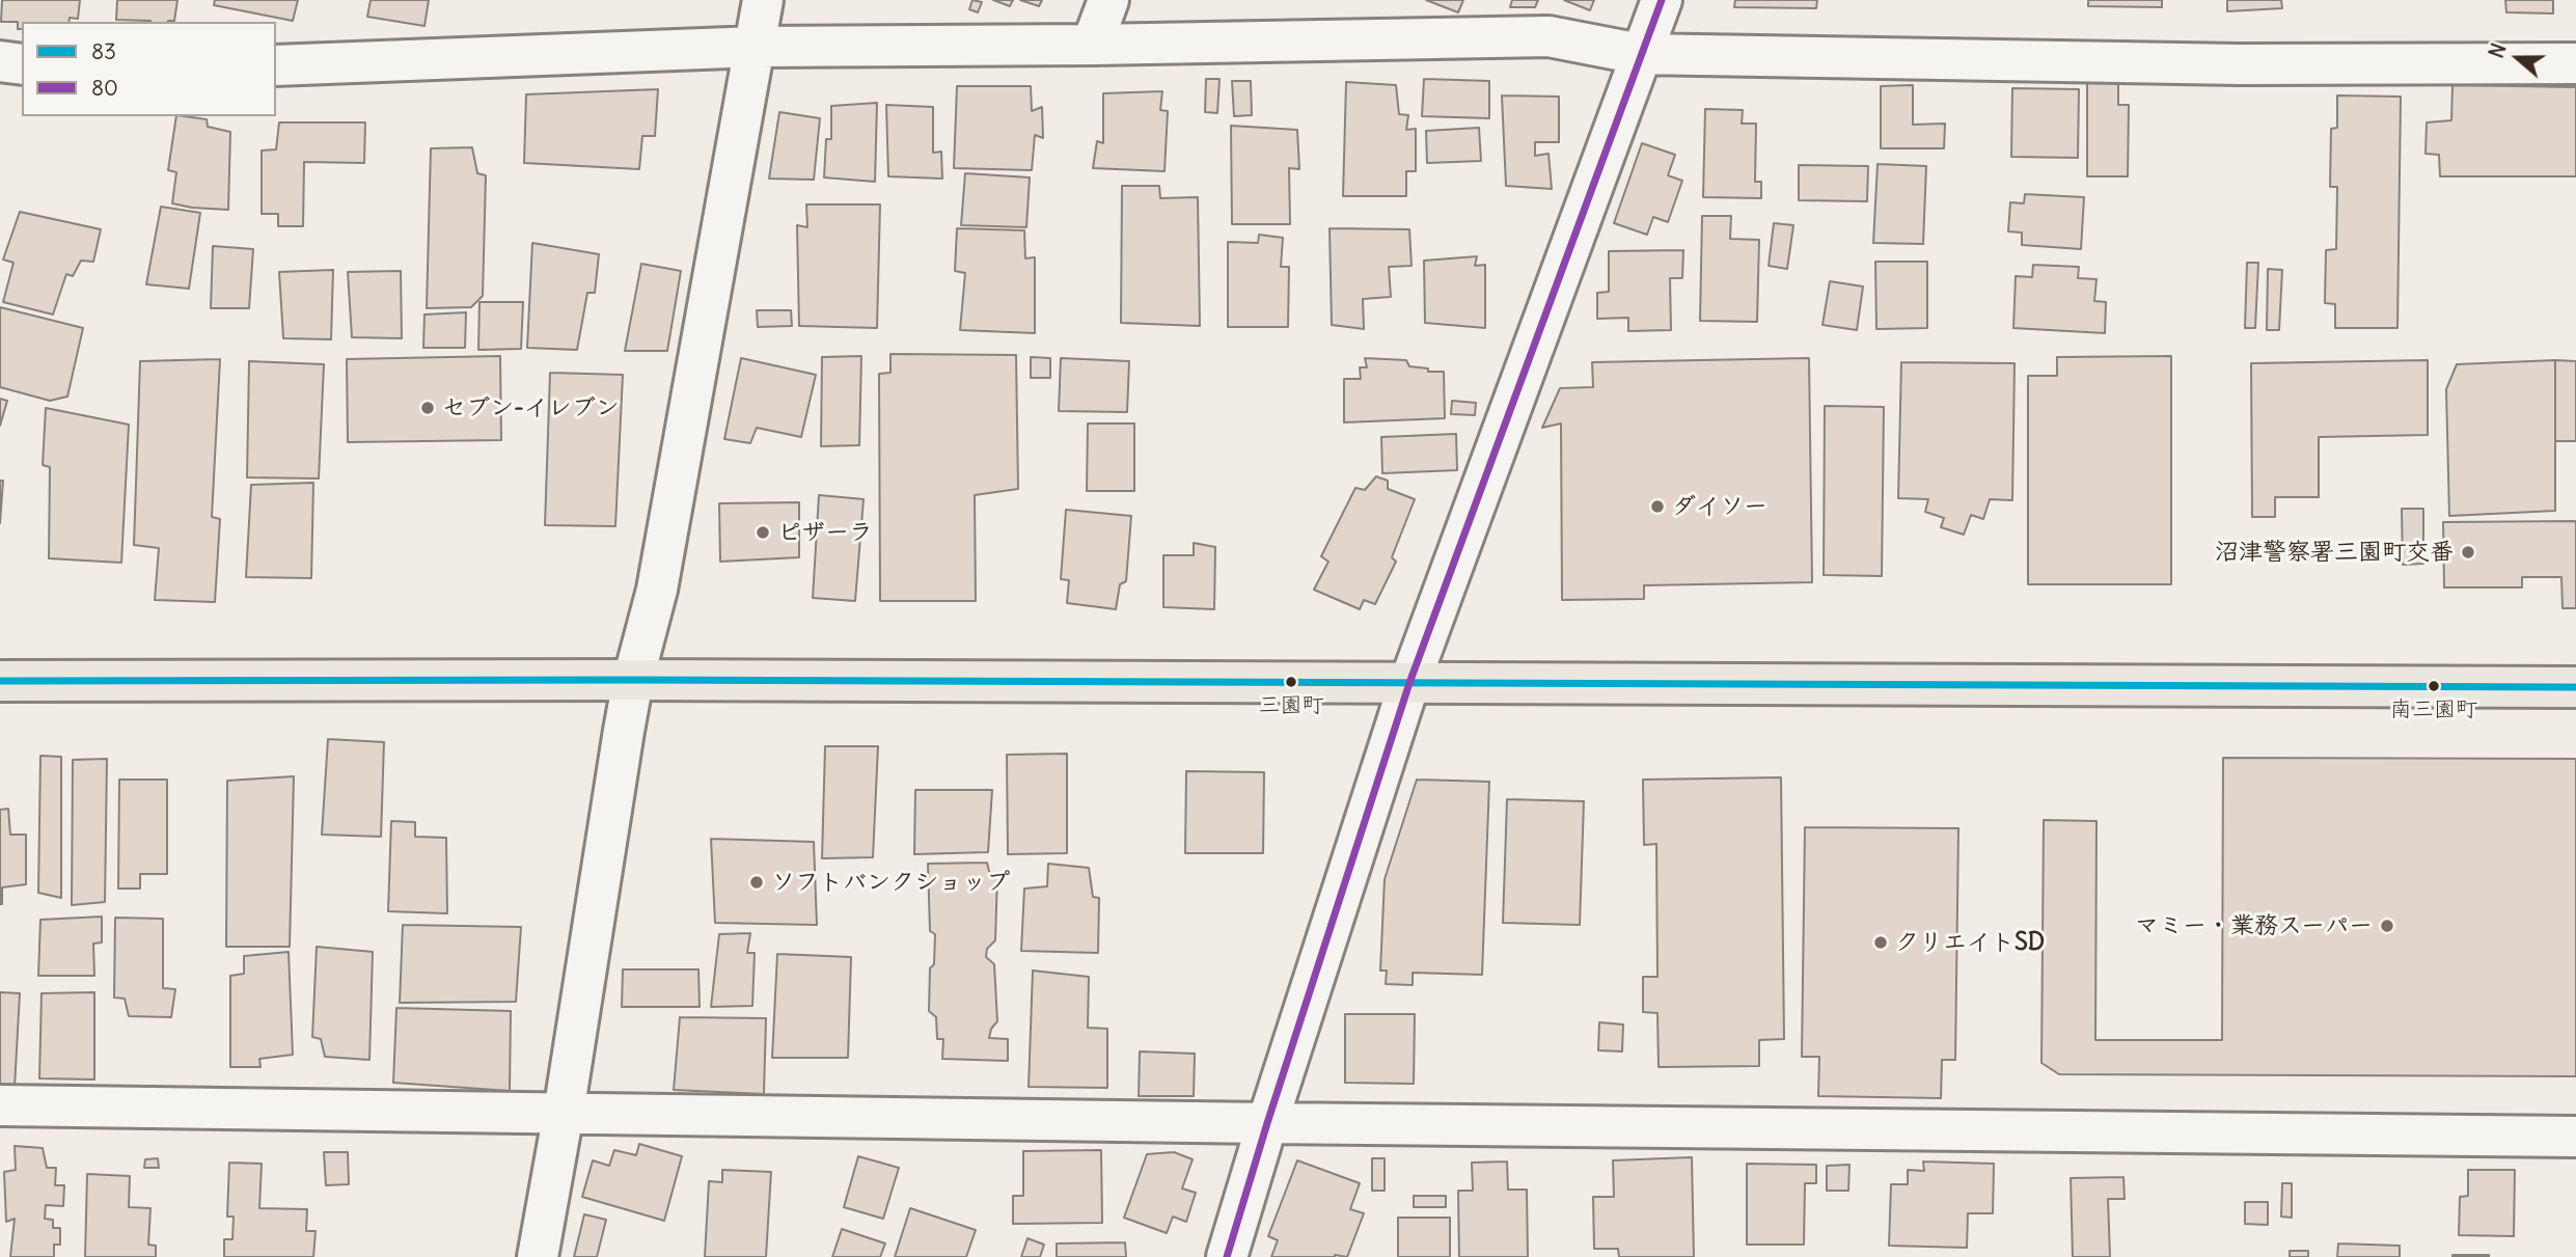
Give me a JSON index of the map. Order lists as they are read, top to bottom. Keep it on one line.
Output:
{"places":["セブン-イレブン","ダイソー","ピザーラ","沼津警察署三園町交番","三園町","南三園町","ソフトバンクショップ","マミー・業務スーパー","クリエイトSD"],"lines":["transit line 80","transit line 83"],"legend":["83","80"],"north":"left"}
